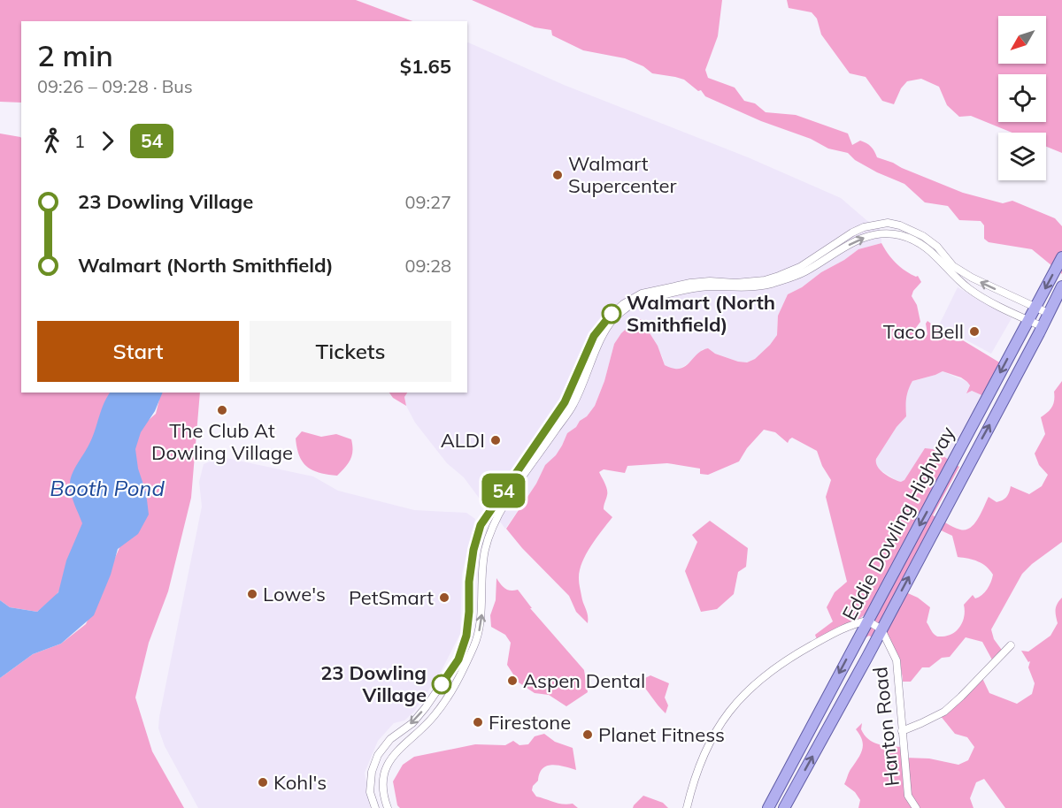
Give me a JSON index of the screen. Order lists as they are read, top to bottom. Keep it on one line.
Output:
{"streets":{"main road":["Eddie Dowling Highway"],"street":["Hanton Road"]},"crossings":[["Eddie Dowling Highway","Hanton Road"]],"water":["Booth Pond"],"places":["Walmart Supercenter","Walmart (North Smithfield)","Taco Bell","The Club At Dowling Village","ALDI","Lowe's","PetSmart","Aspen Dental","23 Dowling Village","Firestone","Planet Fitness","Kohl's"],"lines":["bus line 54"],"north":"bottom left","page":{"on_map":"54","heading":["2 min","09:26 – 09:28 · Bus","$1.65"],"legs":["1","54"],"list":[{"name":"23 Dowling Village","value":"09:27"},{"name":"Walmart (North Smithfield)","value":"09:28"}],"buttons":["Start","Tickets"]}}
